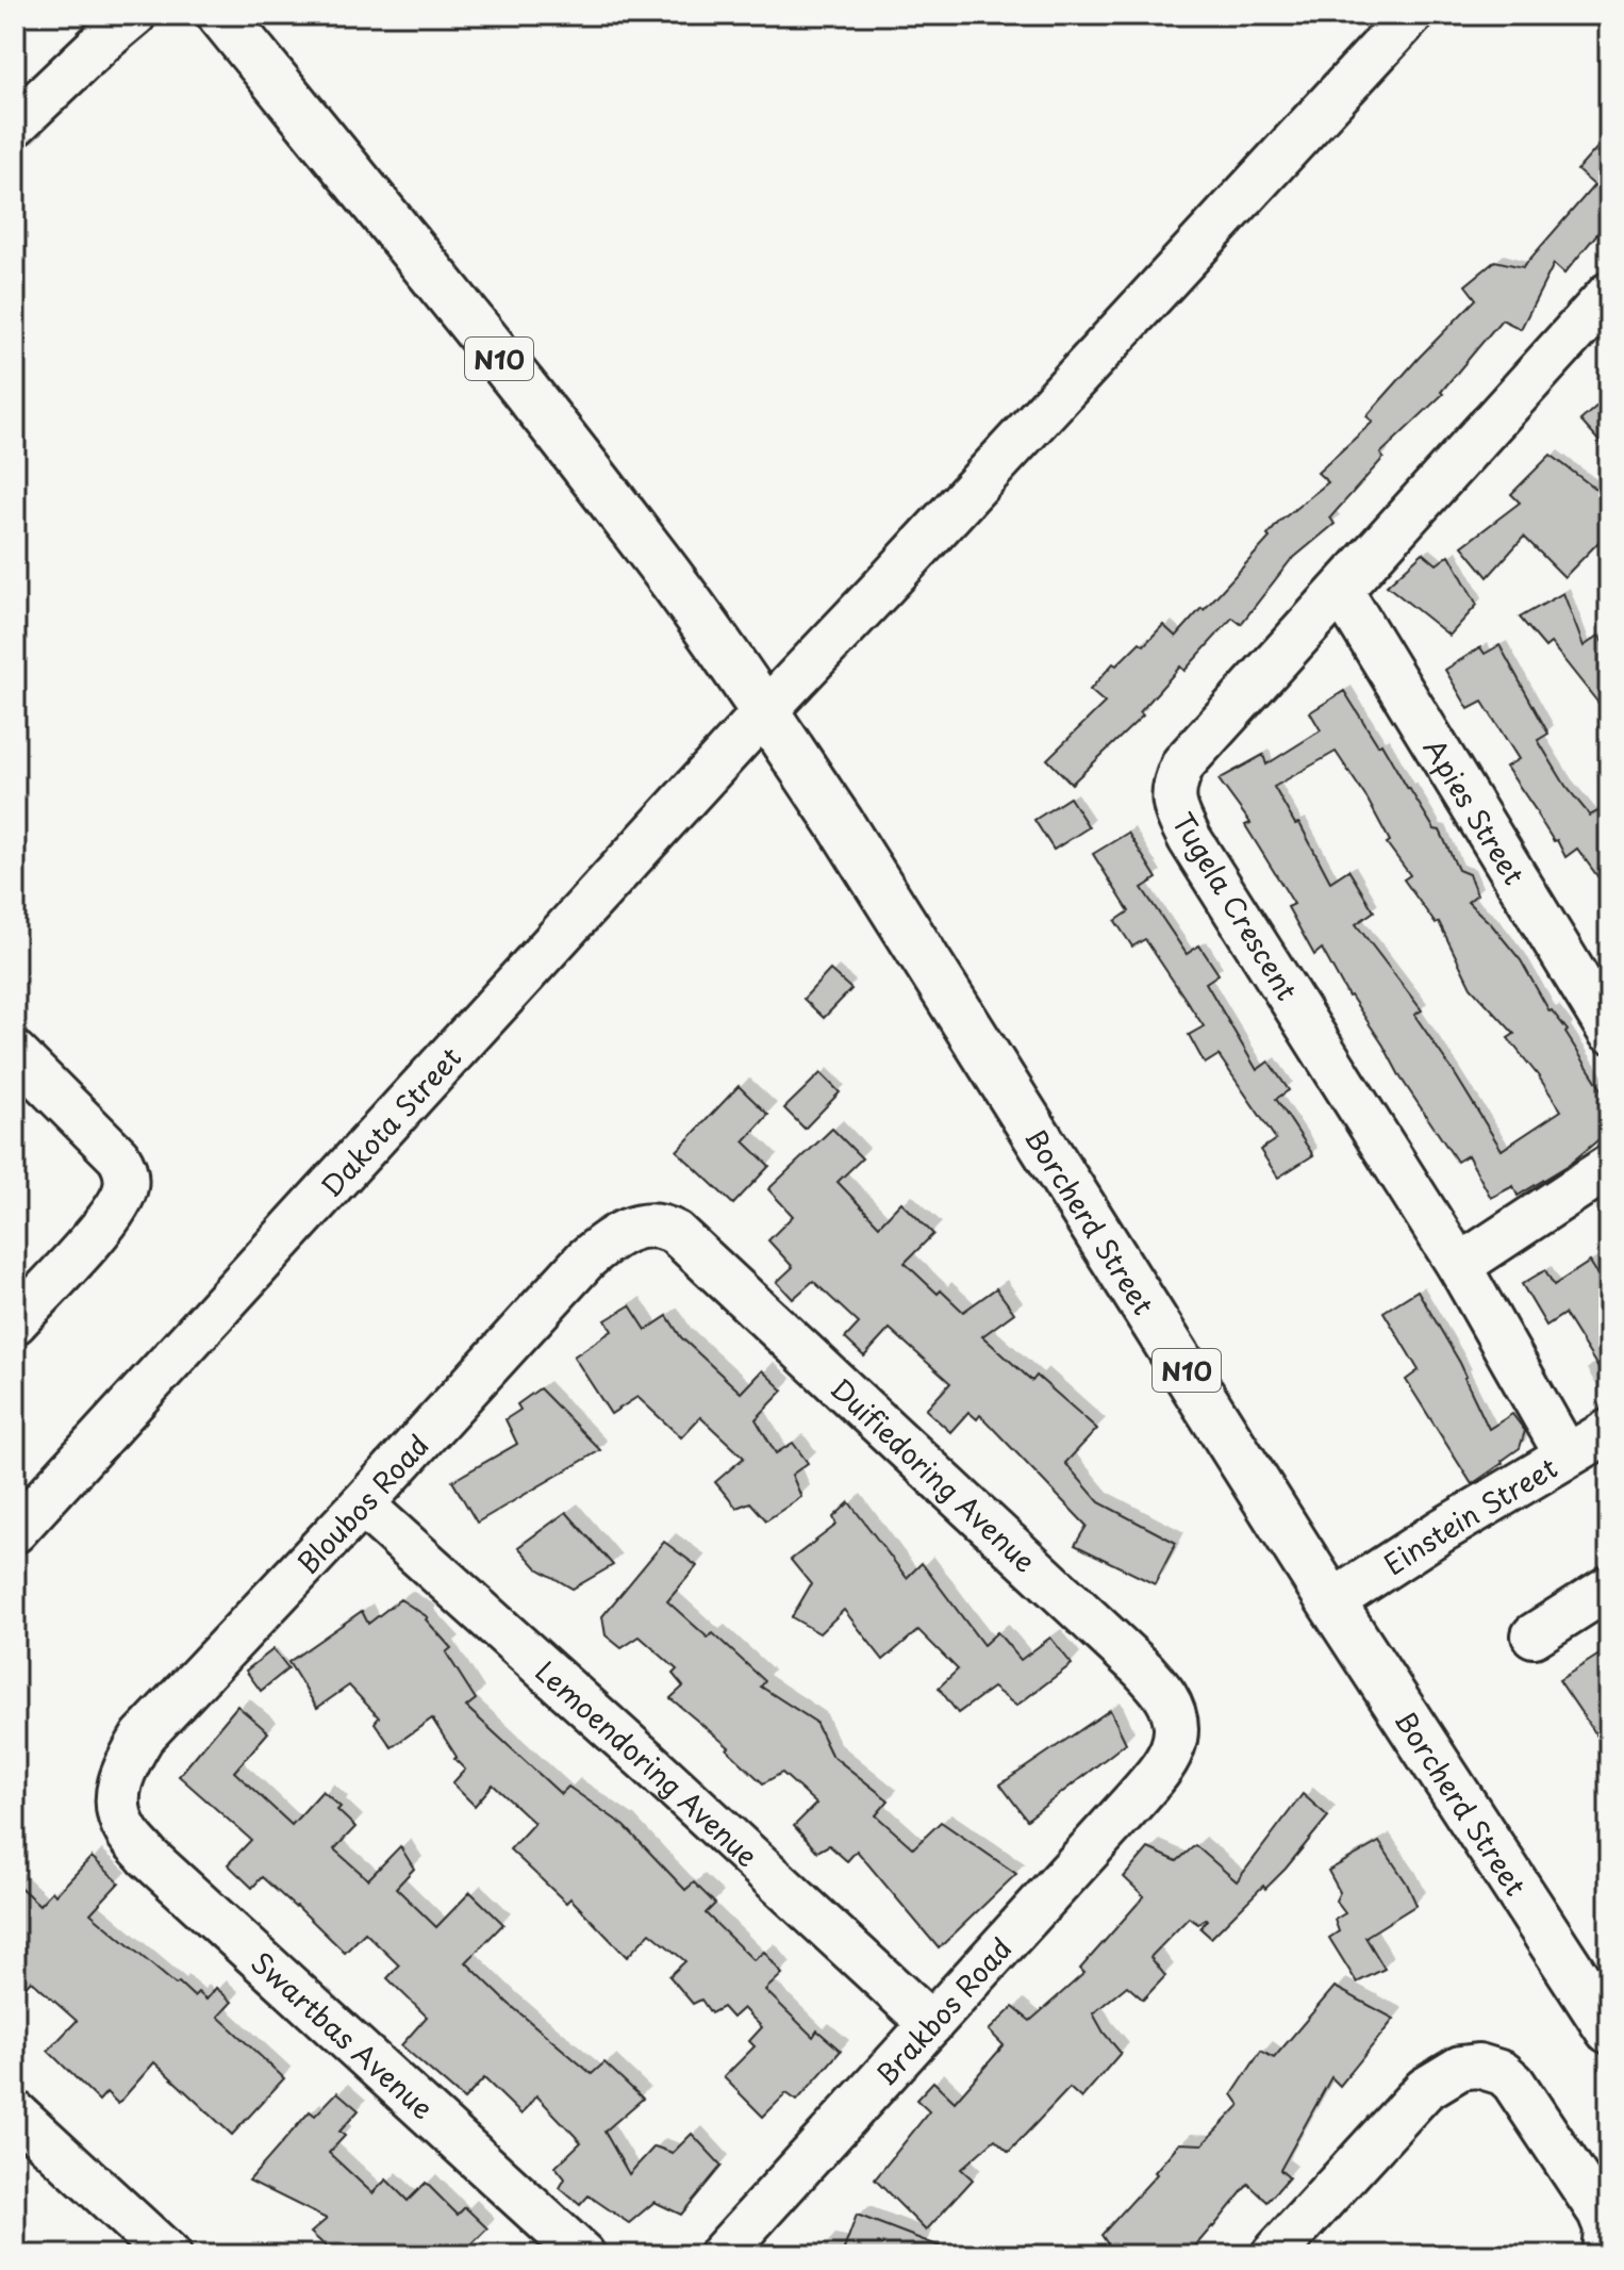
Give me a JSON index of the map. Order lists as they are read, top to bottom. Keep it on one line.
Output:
{"streets":{"highway":["N10","Borcherd Street"],"street":["Apies Street","Tugela Crescent","Dakota Street","Duifiedoring Avenue","Bloubos Road","Einstein Street","Lemoendoring Avenue","Brakbos Road","Swartbas Avenue"]},"crossings":[["N10","Dakota Street"],["N10","Borcherd Street"],["Apies Street","Tugela Crescent"],["Tugela Crescent","Einstein Street"],["Dakota Street","Borcherd Street"],["Borcherd Street","Einstein Street"],["Duifiedoring Avenue","Bloubos Road"],["Duifiedoring Avenue","Brakbos Road"],["Bloubos Road","Lemoendoring Avenue"],["Bloubos Road","Swartbas Avenue"],["Lemoendoring Avenue","Brakbos Road"]]}
